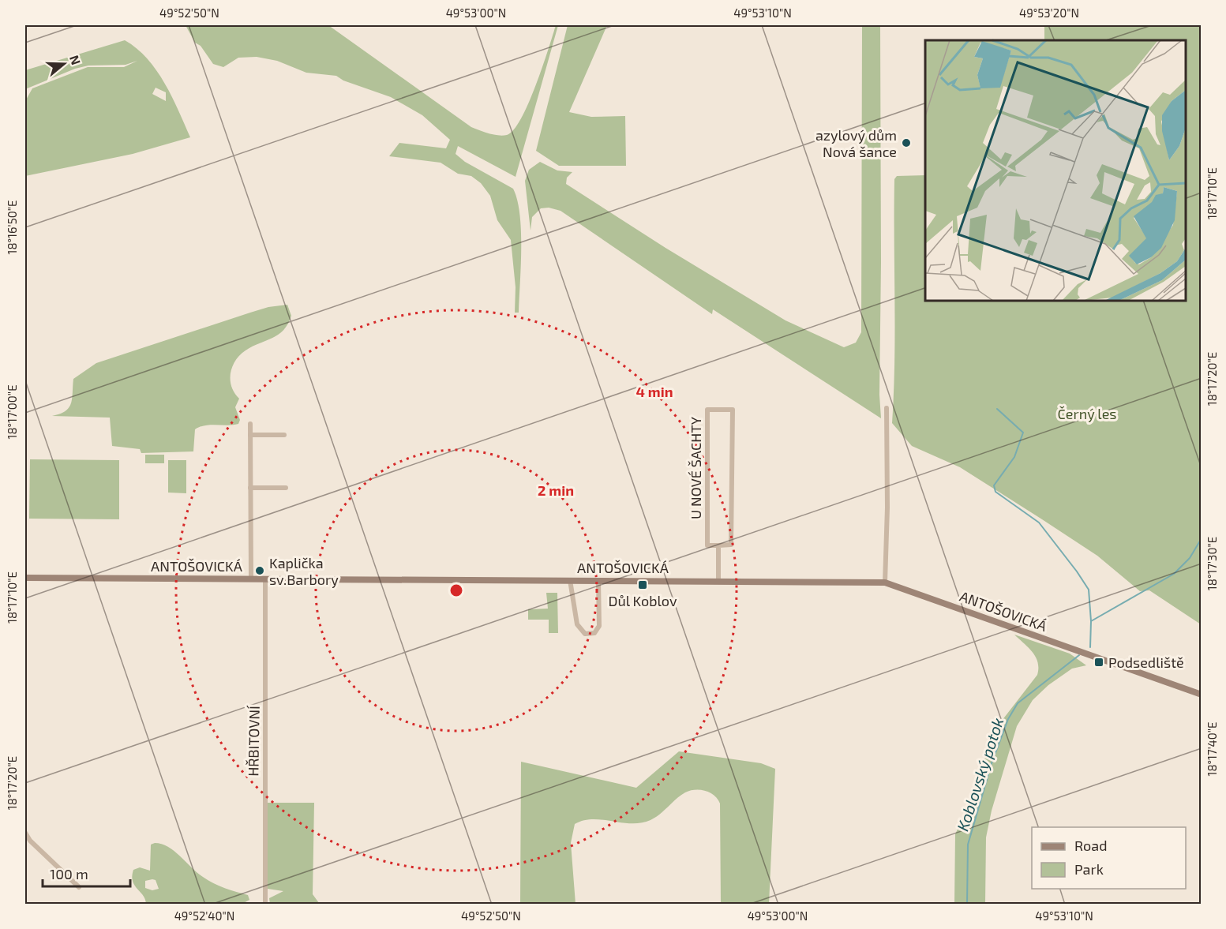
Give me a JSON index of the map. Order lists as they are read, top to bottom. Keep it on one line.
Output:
{"streets":{"street":["U NOVÉ ŠACHTY","ANTOŠOVICKÁ","HŘBITOVNÍ"]},"crossings":[["ANTOŠOVICKÁ","HŘBITOVNÍ"]],"water":["Koblovský potok"],"parks":["Černý les"],"places":{"other":["azylový dům Nová šance","Kaplička sv.Barbory"],"transit":["Důl Koblov","Podsedliště"]},"legend":["Road","Park"],"scale_bar":"100 m","north":"right","coordinates":["49°52'50\"N","49°53'00\"N","49°53'10\"N","49°53'20\"N","18°17'10\"E","18°16'50\"E","18°17'20\"E","18°17'00\"E","18°17'30\"E","18°17'40\"E","49°52'40\"N"],"rings":["4 min","2 min"]}
